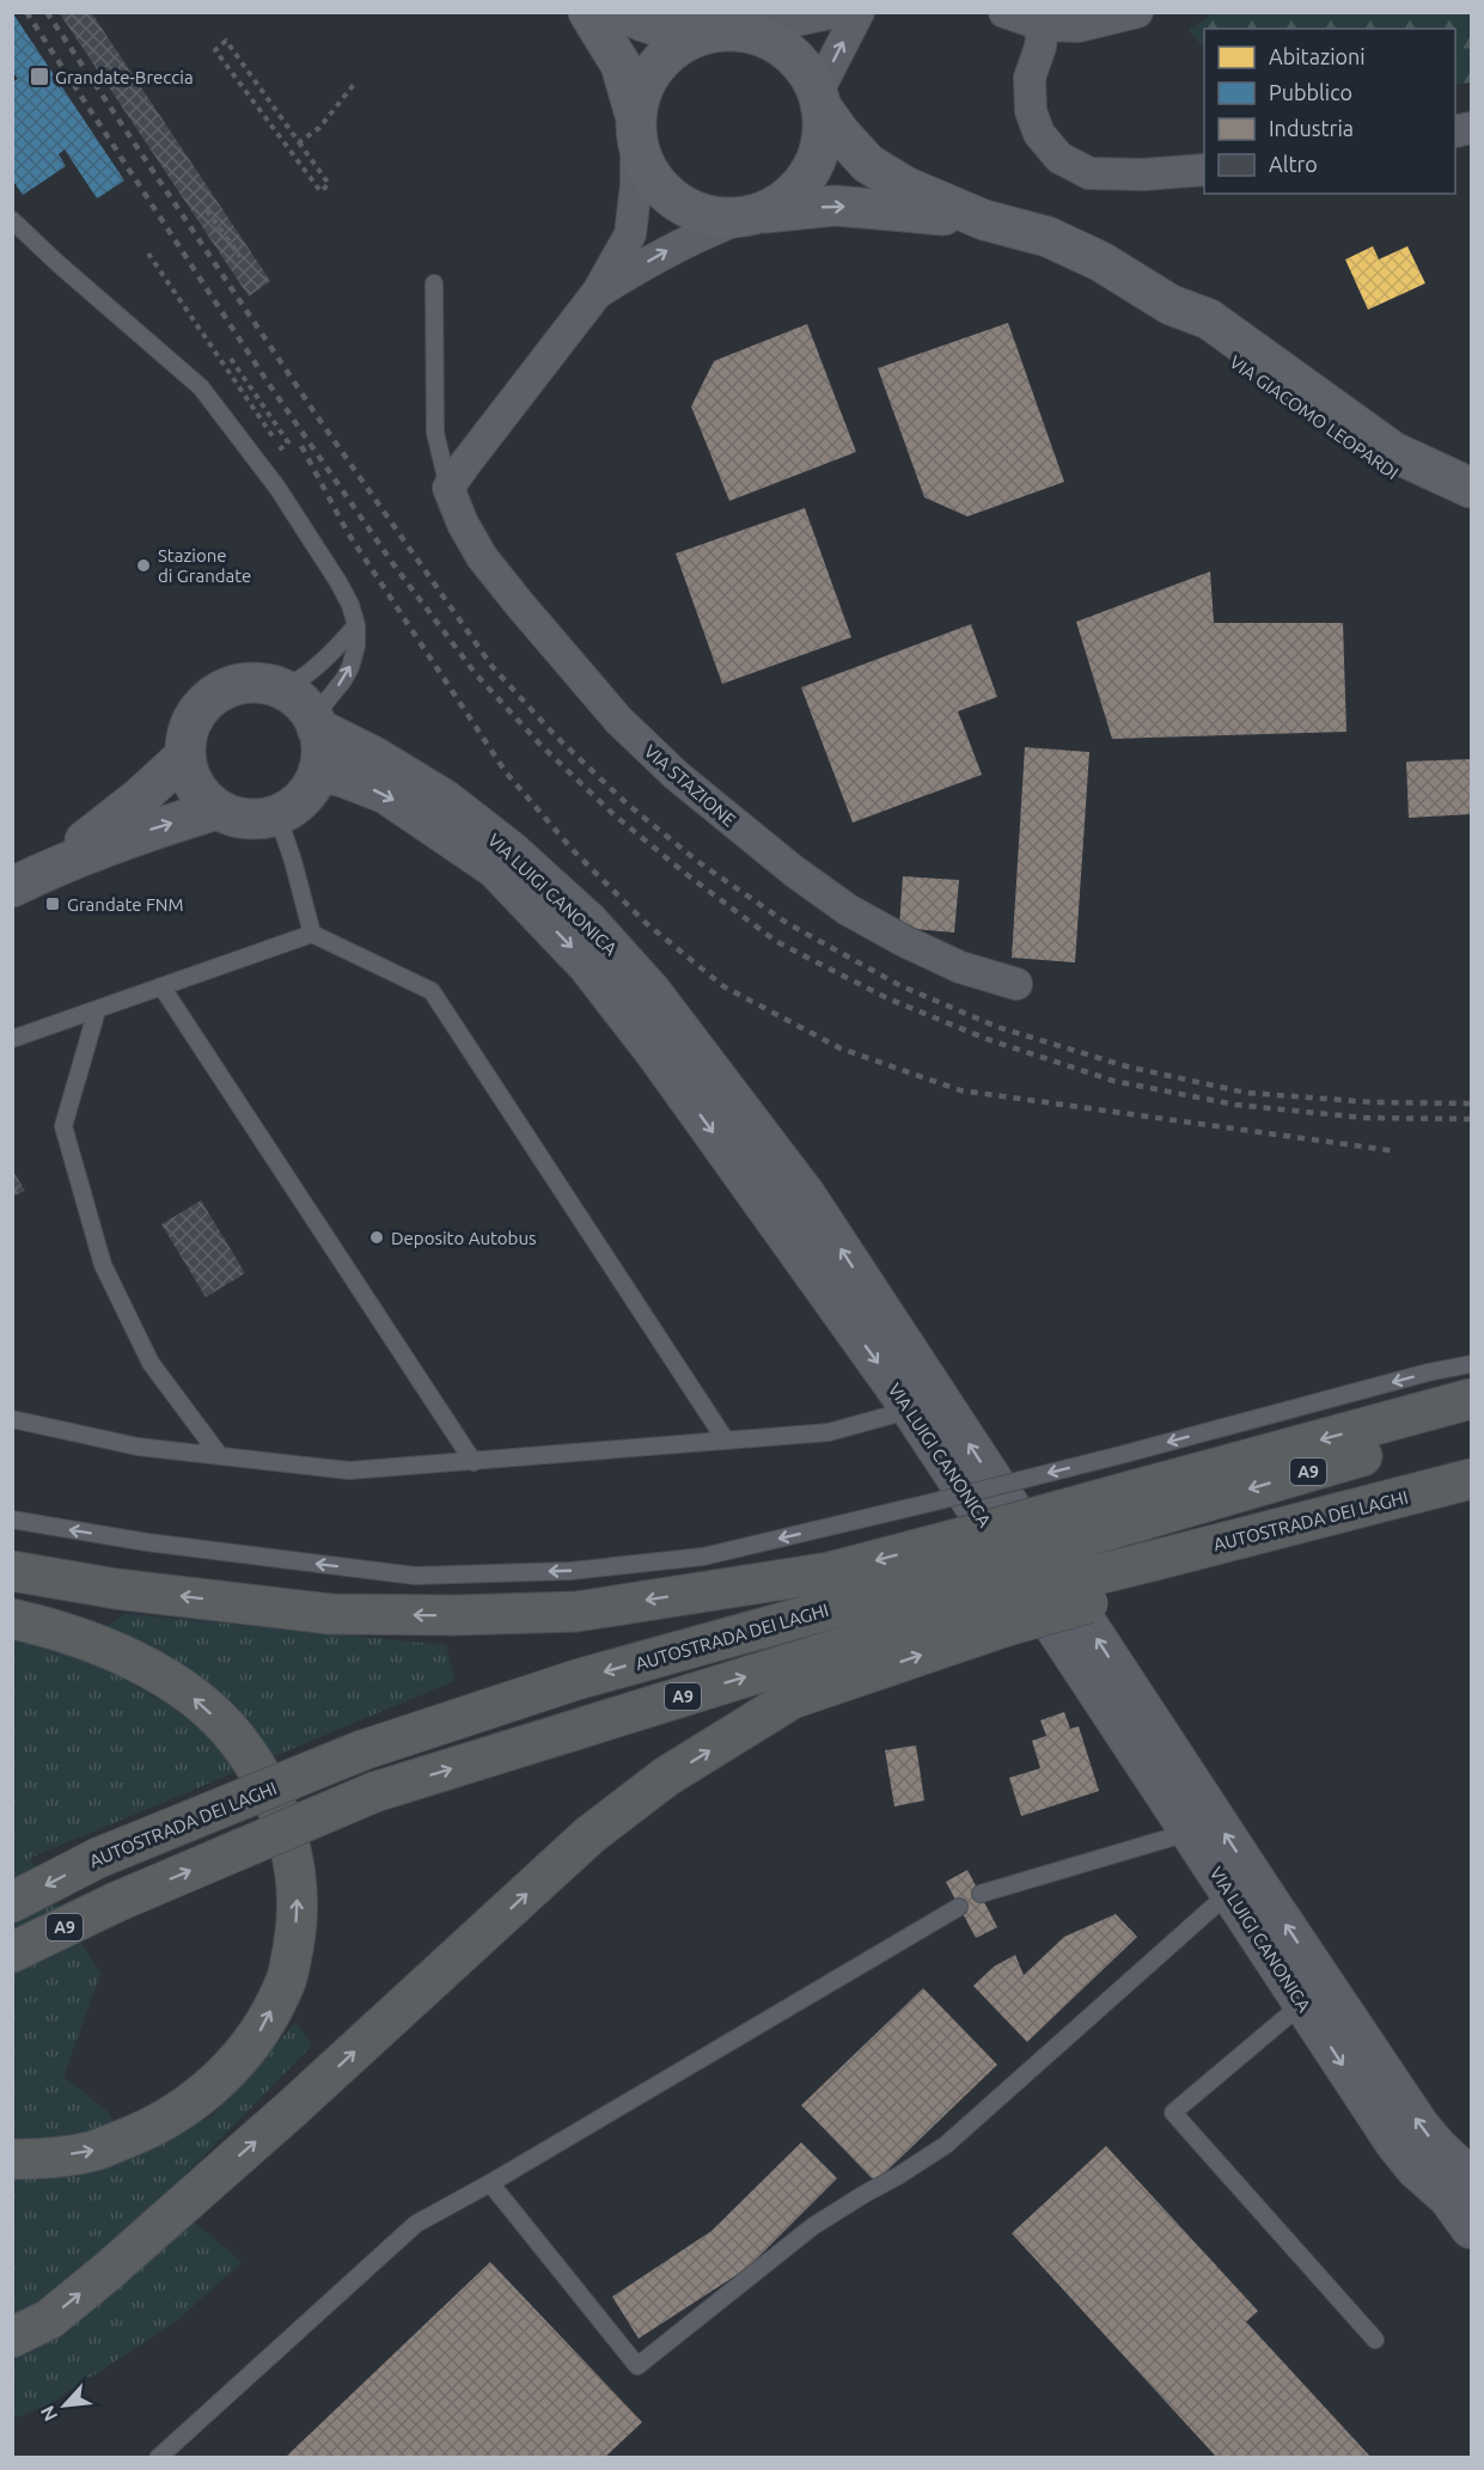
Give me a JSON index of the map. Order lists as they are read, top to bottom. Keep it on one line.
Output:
{"streets":{"highway":["A9","AUTOSTRADA DEI LAGHI"],"main road":["VIA GIACOMO LEOPARDI"],"street":["VIA STAZIONE","VIA LUIGI CANONICA"]},"places":{"transit":["Grandate-Breccia","Grandate FNM"],"other":["Stazione di Grandate","Deposito Autobus"]},"legend":["Abitazioni","Pubblico","Industria","Altro"],"north":"bottom left"}
